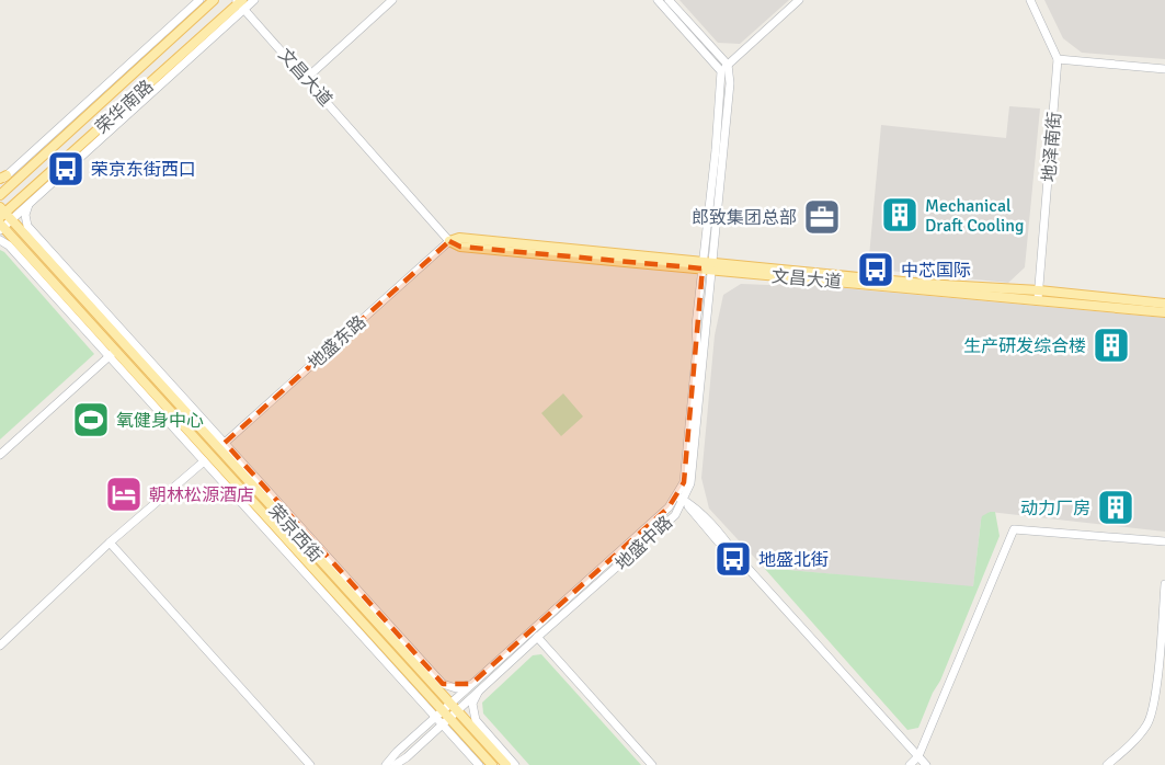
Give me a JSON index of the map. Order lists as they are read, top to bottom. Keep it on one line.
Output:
{"streets":{"main road":["文昌大道","荣华南路","荣京西街"],"street":["地泽南街","地盛东路","地盛中路"]},"crossings":[["文昌大道","荣华南路"],["文昌大道","地泽南街"],["文昌大道","地盛东路"],["文昌大道","地盛中路"],["荣华南路","荣京西街"],["荣京西街","地盛中路"]],"places":{"bus stop":["荣京东街西口","中芯国际","地盛北街"],"building":["Mechanical Draft Cooling","生产研发综合楼","动力厂房"],"office":["郎致集团总部"],"sports":["氧健身中心"],"hotel":["朝林松源酒店"]}}
